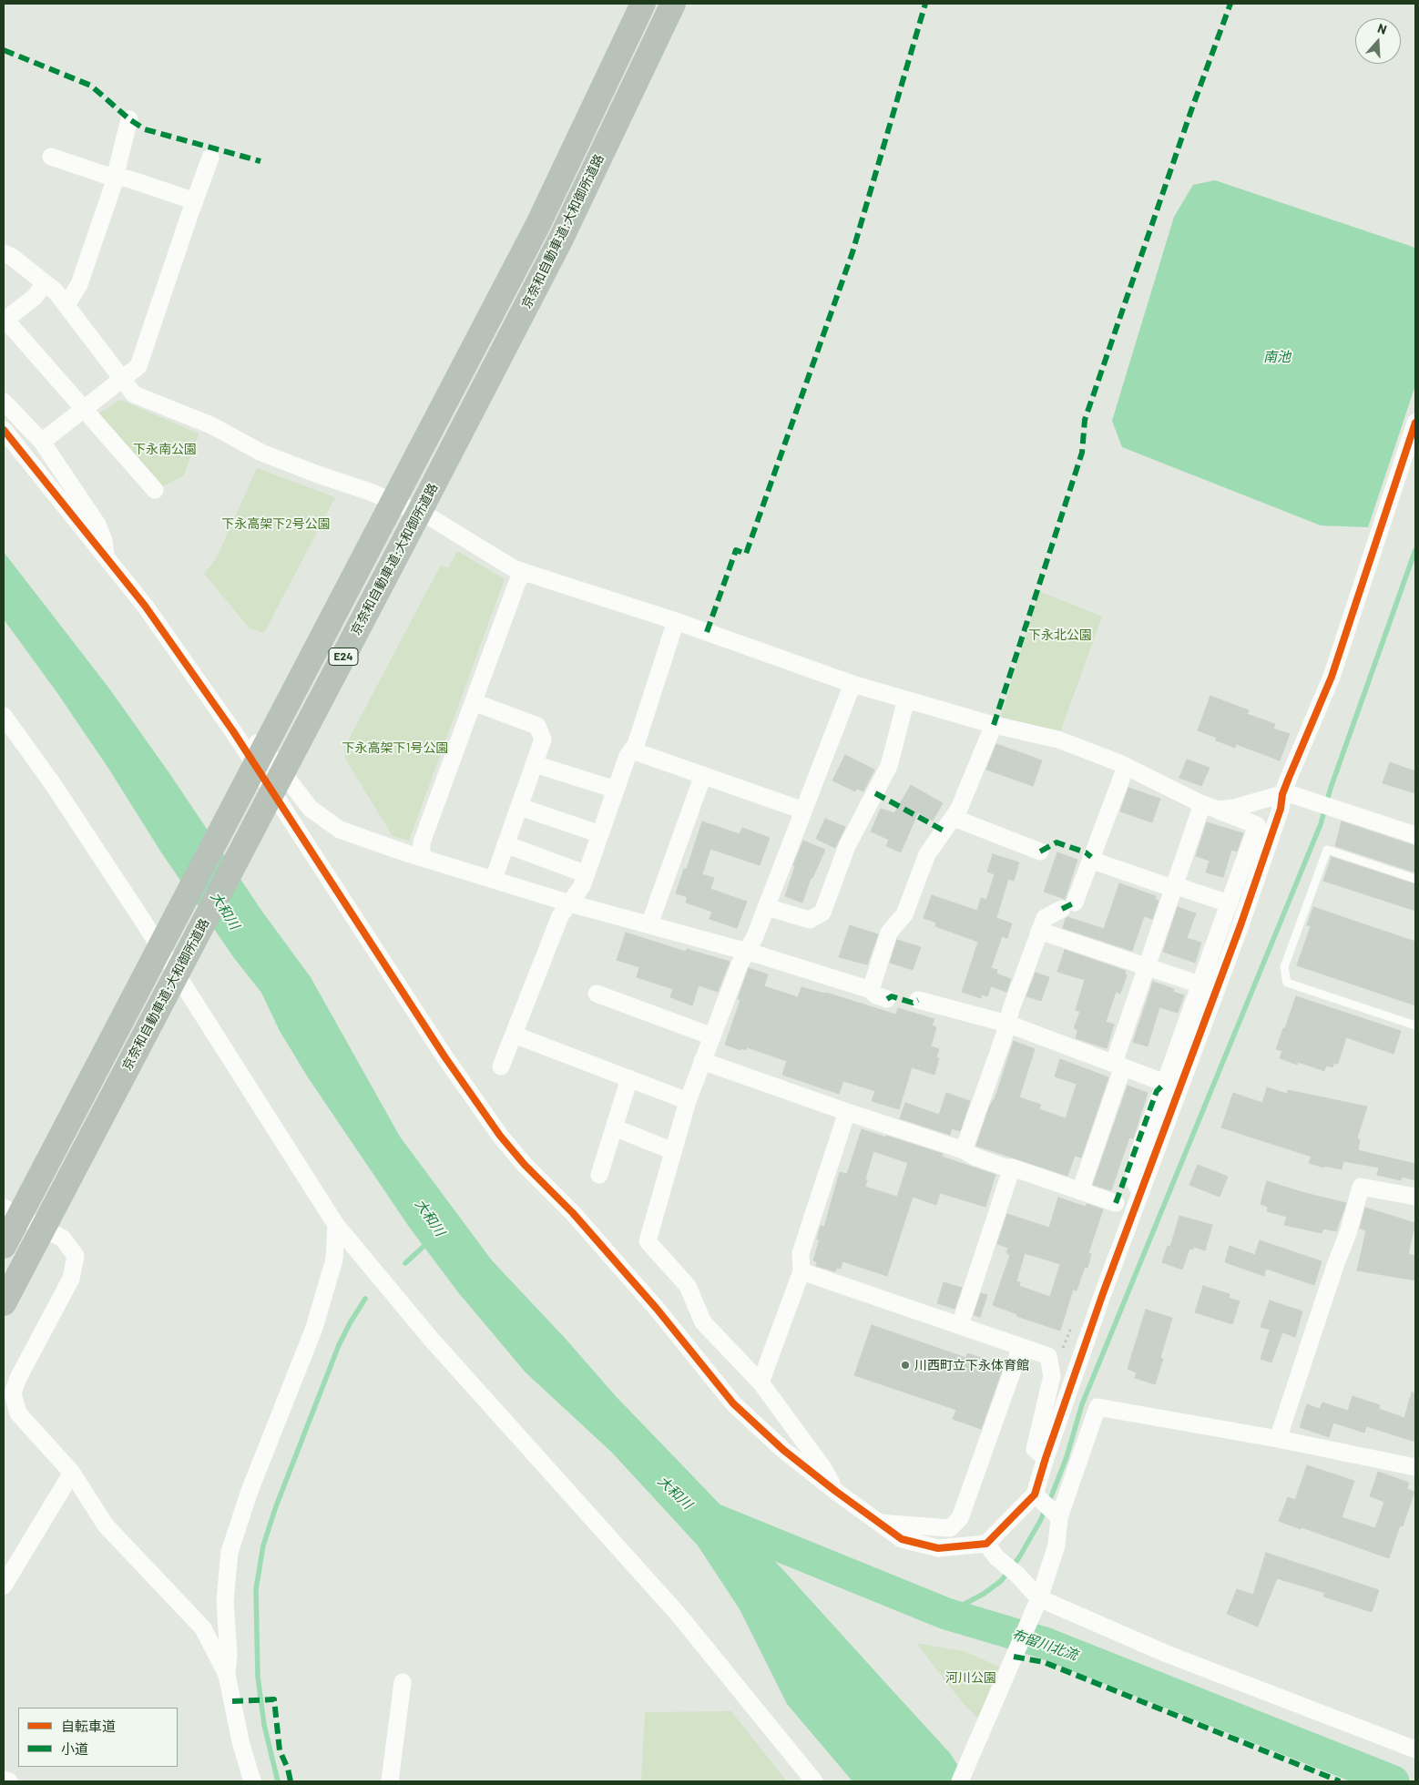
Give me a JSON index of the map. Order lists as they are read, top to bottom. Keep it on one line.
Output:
{"streets":{"highway":["京奈和自動車道;大和御所道路","E24"]},"water":["南池","大和川","布留川北流"],"parks":["下永南公園","下永高架下2号公園","下永北公園","下永高架下1号公園","河川公園"],"places":["川西町立下永体育館"],"legend":["自転車道","小道"],"north":"top"}
